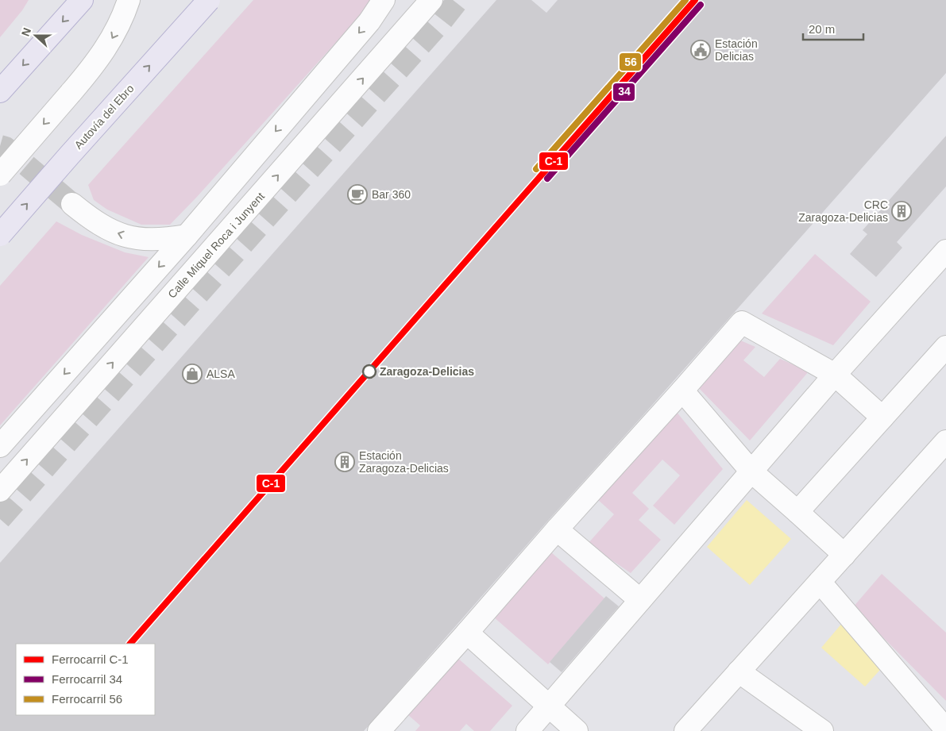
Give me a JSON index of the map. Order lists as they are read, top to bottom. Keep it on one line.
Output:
{"streets":{"main road":["Autovía del Ebro"],"street":["Calle Miquel Roca i Junyent"]},"places":{"public building":["Estación Delicias"],"cafe":["Bar 360"],"building":["CRC Zaragoza-Delicias","Estación Zaragoza-Delicias"],"other":["Zaragoza-Delicias"],"shop":["ALSA"]},"lines":["rail line C-1","rail line 56","rail line 34"],"legend":["Ferrocarril C-1","Ferrocarril 34","Ferrocarril 56"],"scale_bar":"20 m","north":"left"}
